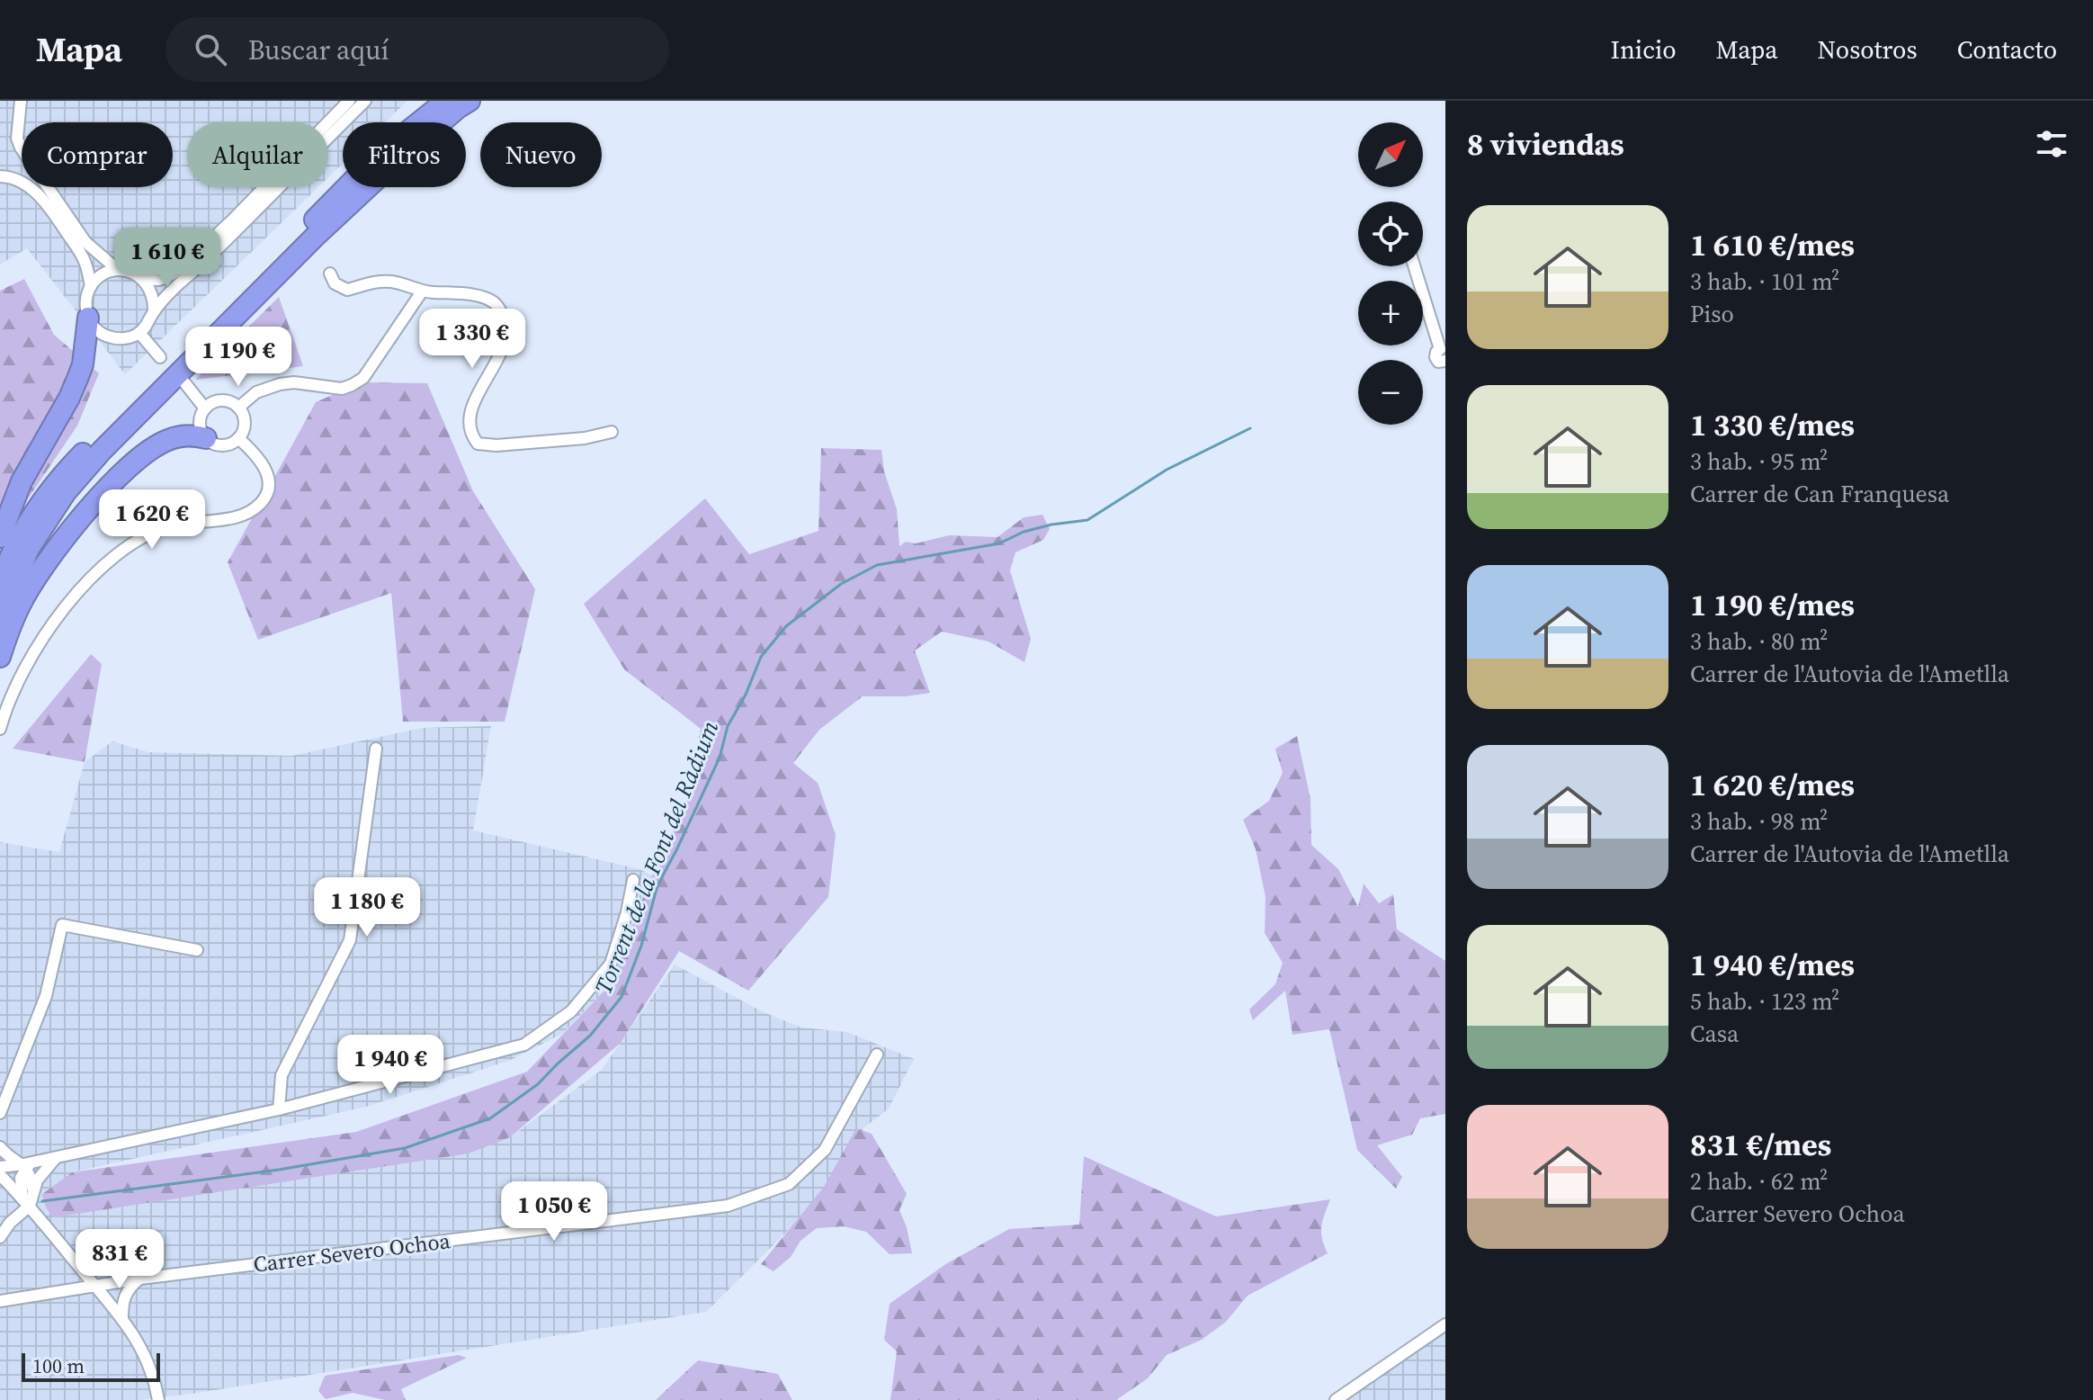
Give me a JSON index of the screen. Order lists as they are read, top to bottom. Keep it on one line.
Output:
{"streets":{"street":["Carrer Severo Ochoa"]},"water":["Torrent de la Font del Ràdium"],"scale_bar":"100 m","north":"top right","page":{"header":"Mapa","search":"Buscar aquí","nav":["Inicio","Mapa","Nosotros","Contacto"],"heading":"8 viviendas","map_buttons":["+","−"],"chip":["Comprar","Alquilar","Filtros","Nuevo"],"list":[{"name":"1 610 €/mes","note":"3 hab. · 101 m² · Piso"},{"name":"1 330 €/mes","note":"3 hab. · 95 m² · Carrer de Can Franquesa"},{"name":"1 190 €/mes","note":"3 hab. · 80 m² · Carrer de l'Autovia de l'Ametlla"},{"name":"1 620 €/mes","note":"3 hab. · 98 m² · Carrer de l'Autovia de l'Ametlla"},{"name":"1 940 €/mes","note":"5 hab. · 123 m² · Casa"},{"name":"831 €/mes","note":"2 hab. · 62 m² · Carrer Severo Ochoa"}],"price":["1 610 €","1 330 €","1 190 €","1 620 €","1 180 €","1 940 €","1 050 €","831 €"],"scale":"100 m"}}
